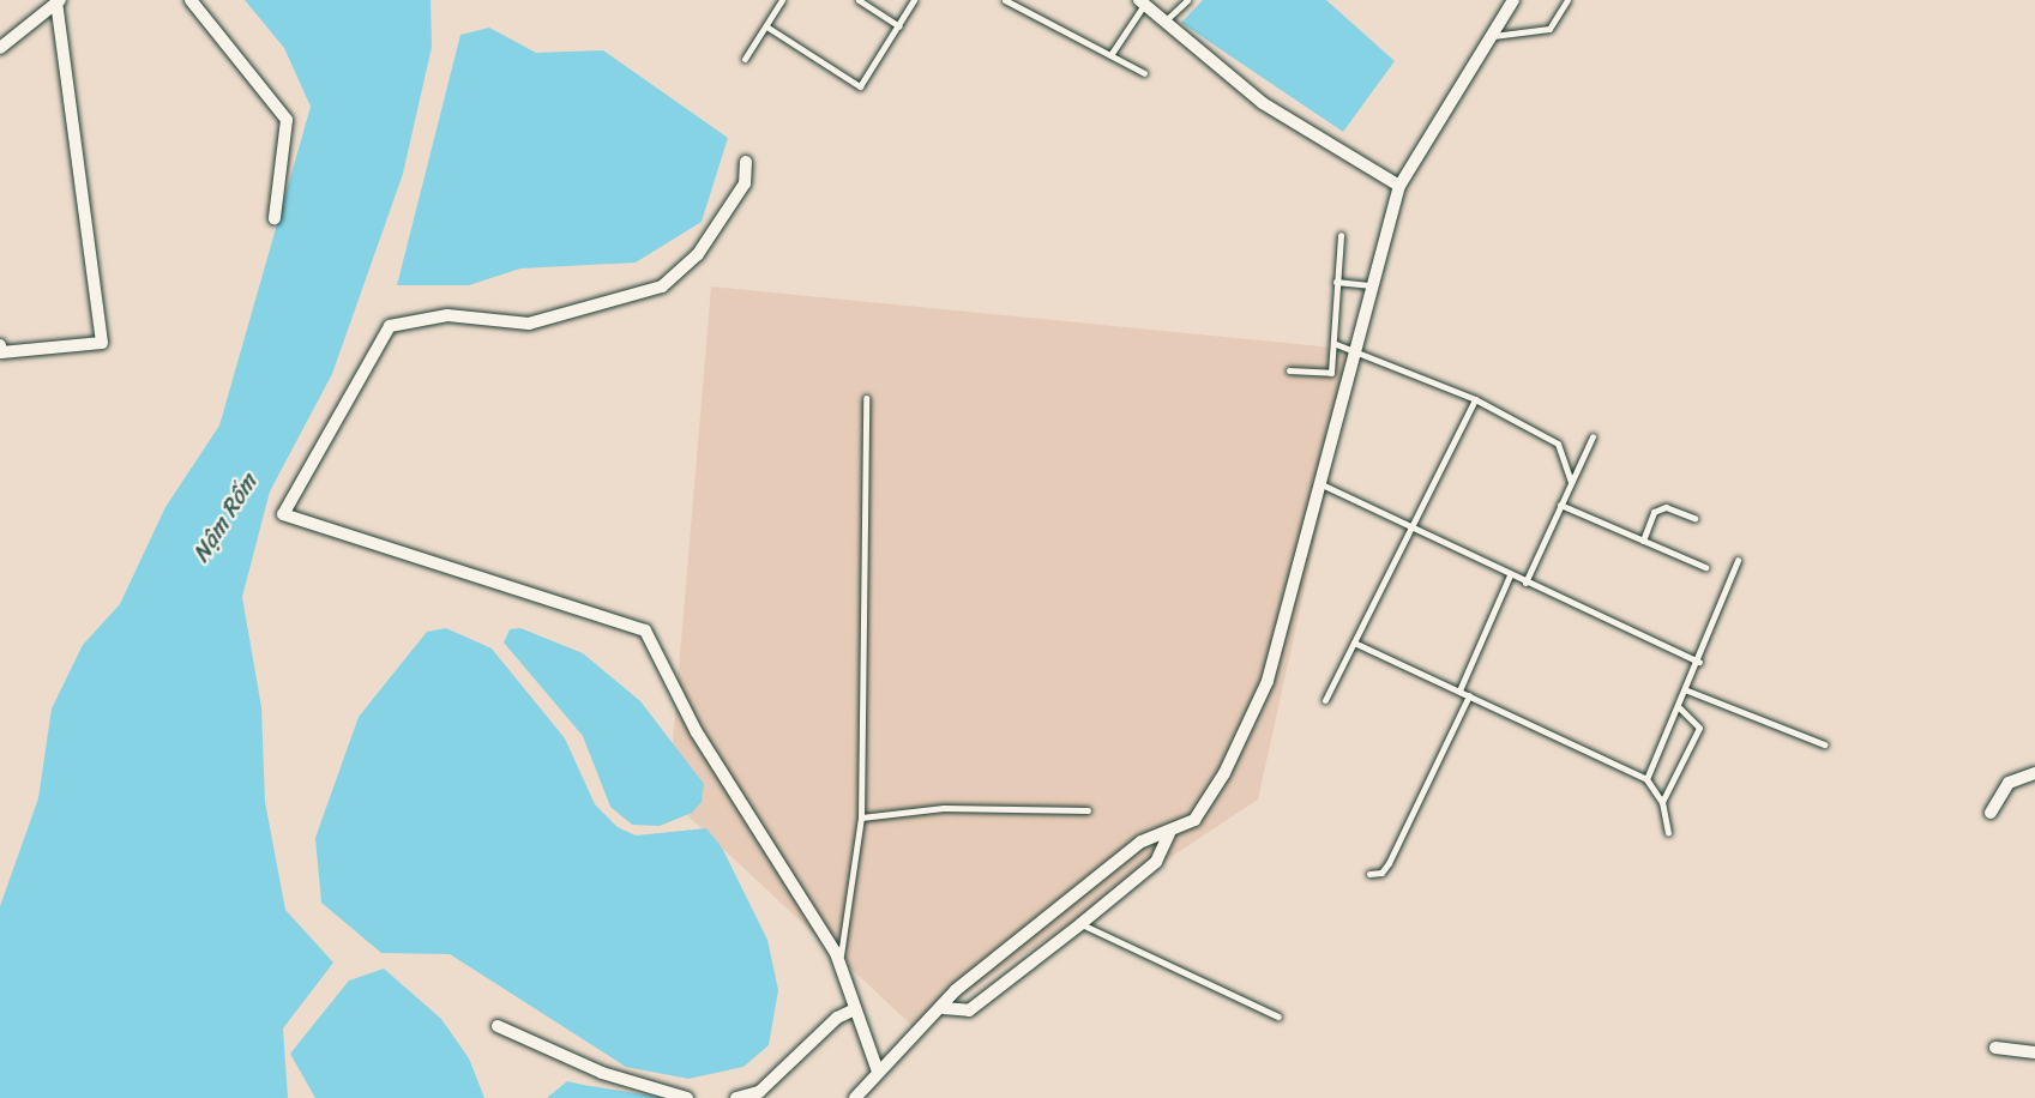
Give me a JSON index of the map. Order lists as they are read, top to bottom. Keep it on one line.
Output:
{"water":["Nậm Rốm"]}
